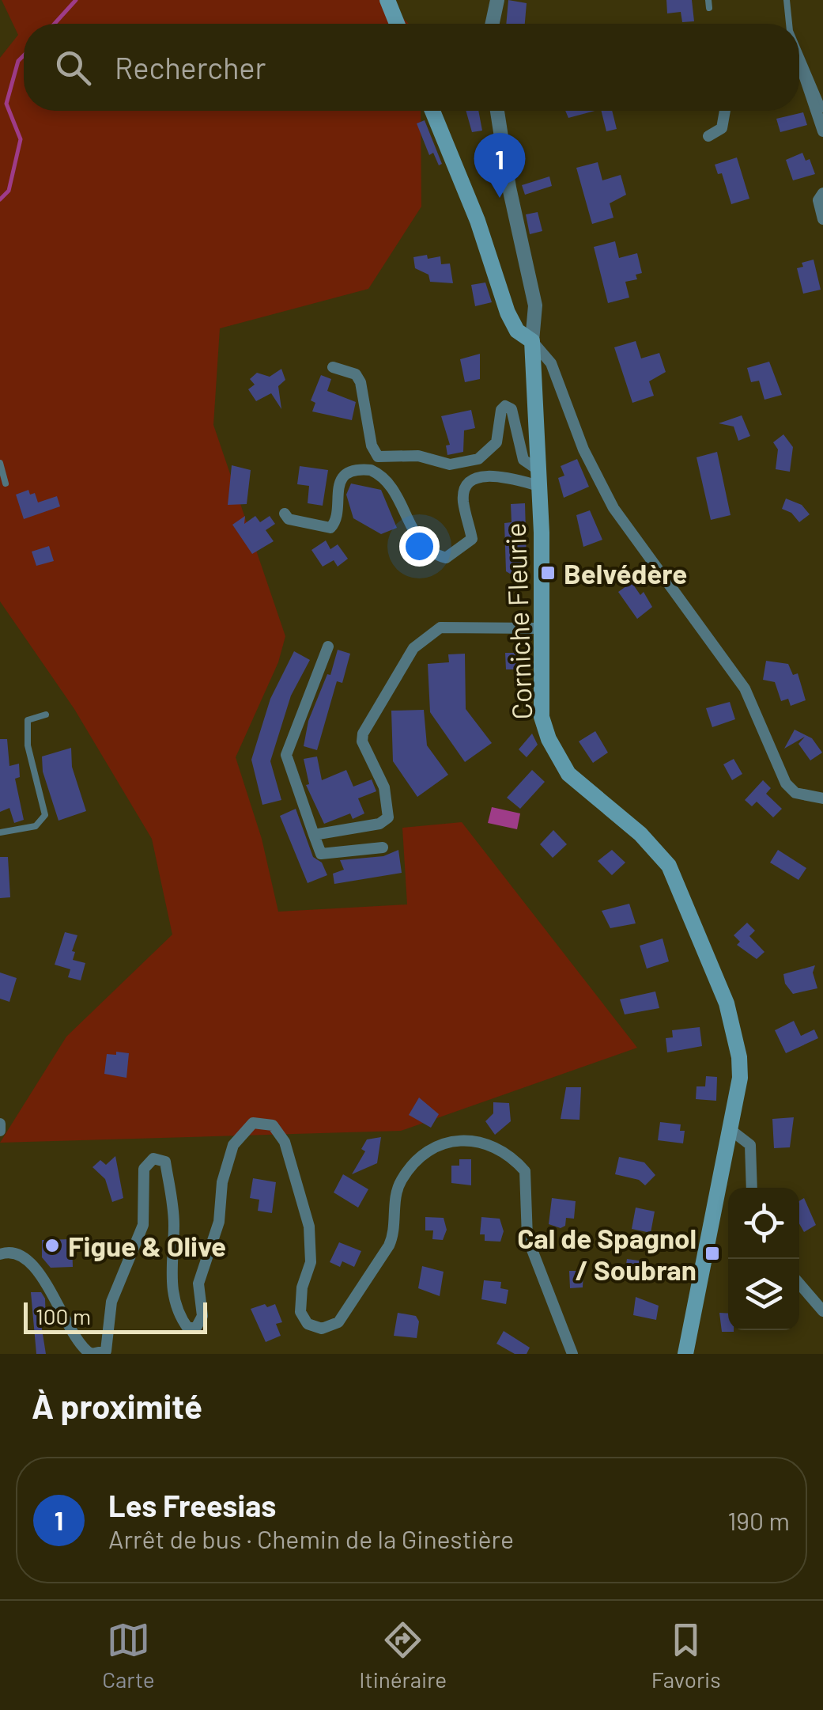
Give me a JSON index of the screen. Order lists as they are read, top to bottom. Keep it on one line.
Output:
{"streets":{"main road":["Corniche Fleurie"]},"places":{"transit":["Belvédère","Cal de Spagnol / Soubran"],"other":["Figue & Olive"]},"scale_bar":"100 m","page":{"search":"Rechercher","pins":"1","scale":"100 m","heading":"À proximité","list":[{"mark":"1","name":"Les Freesias","note":"Arrêt de bus · Chemin de la Ginestière","value":"190 m"}],"nav":["Carte","Itinéraire","Favoris"]}}
